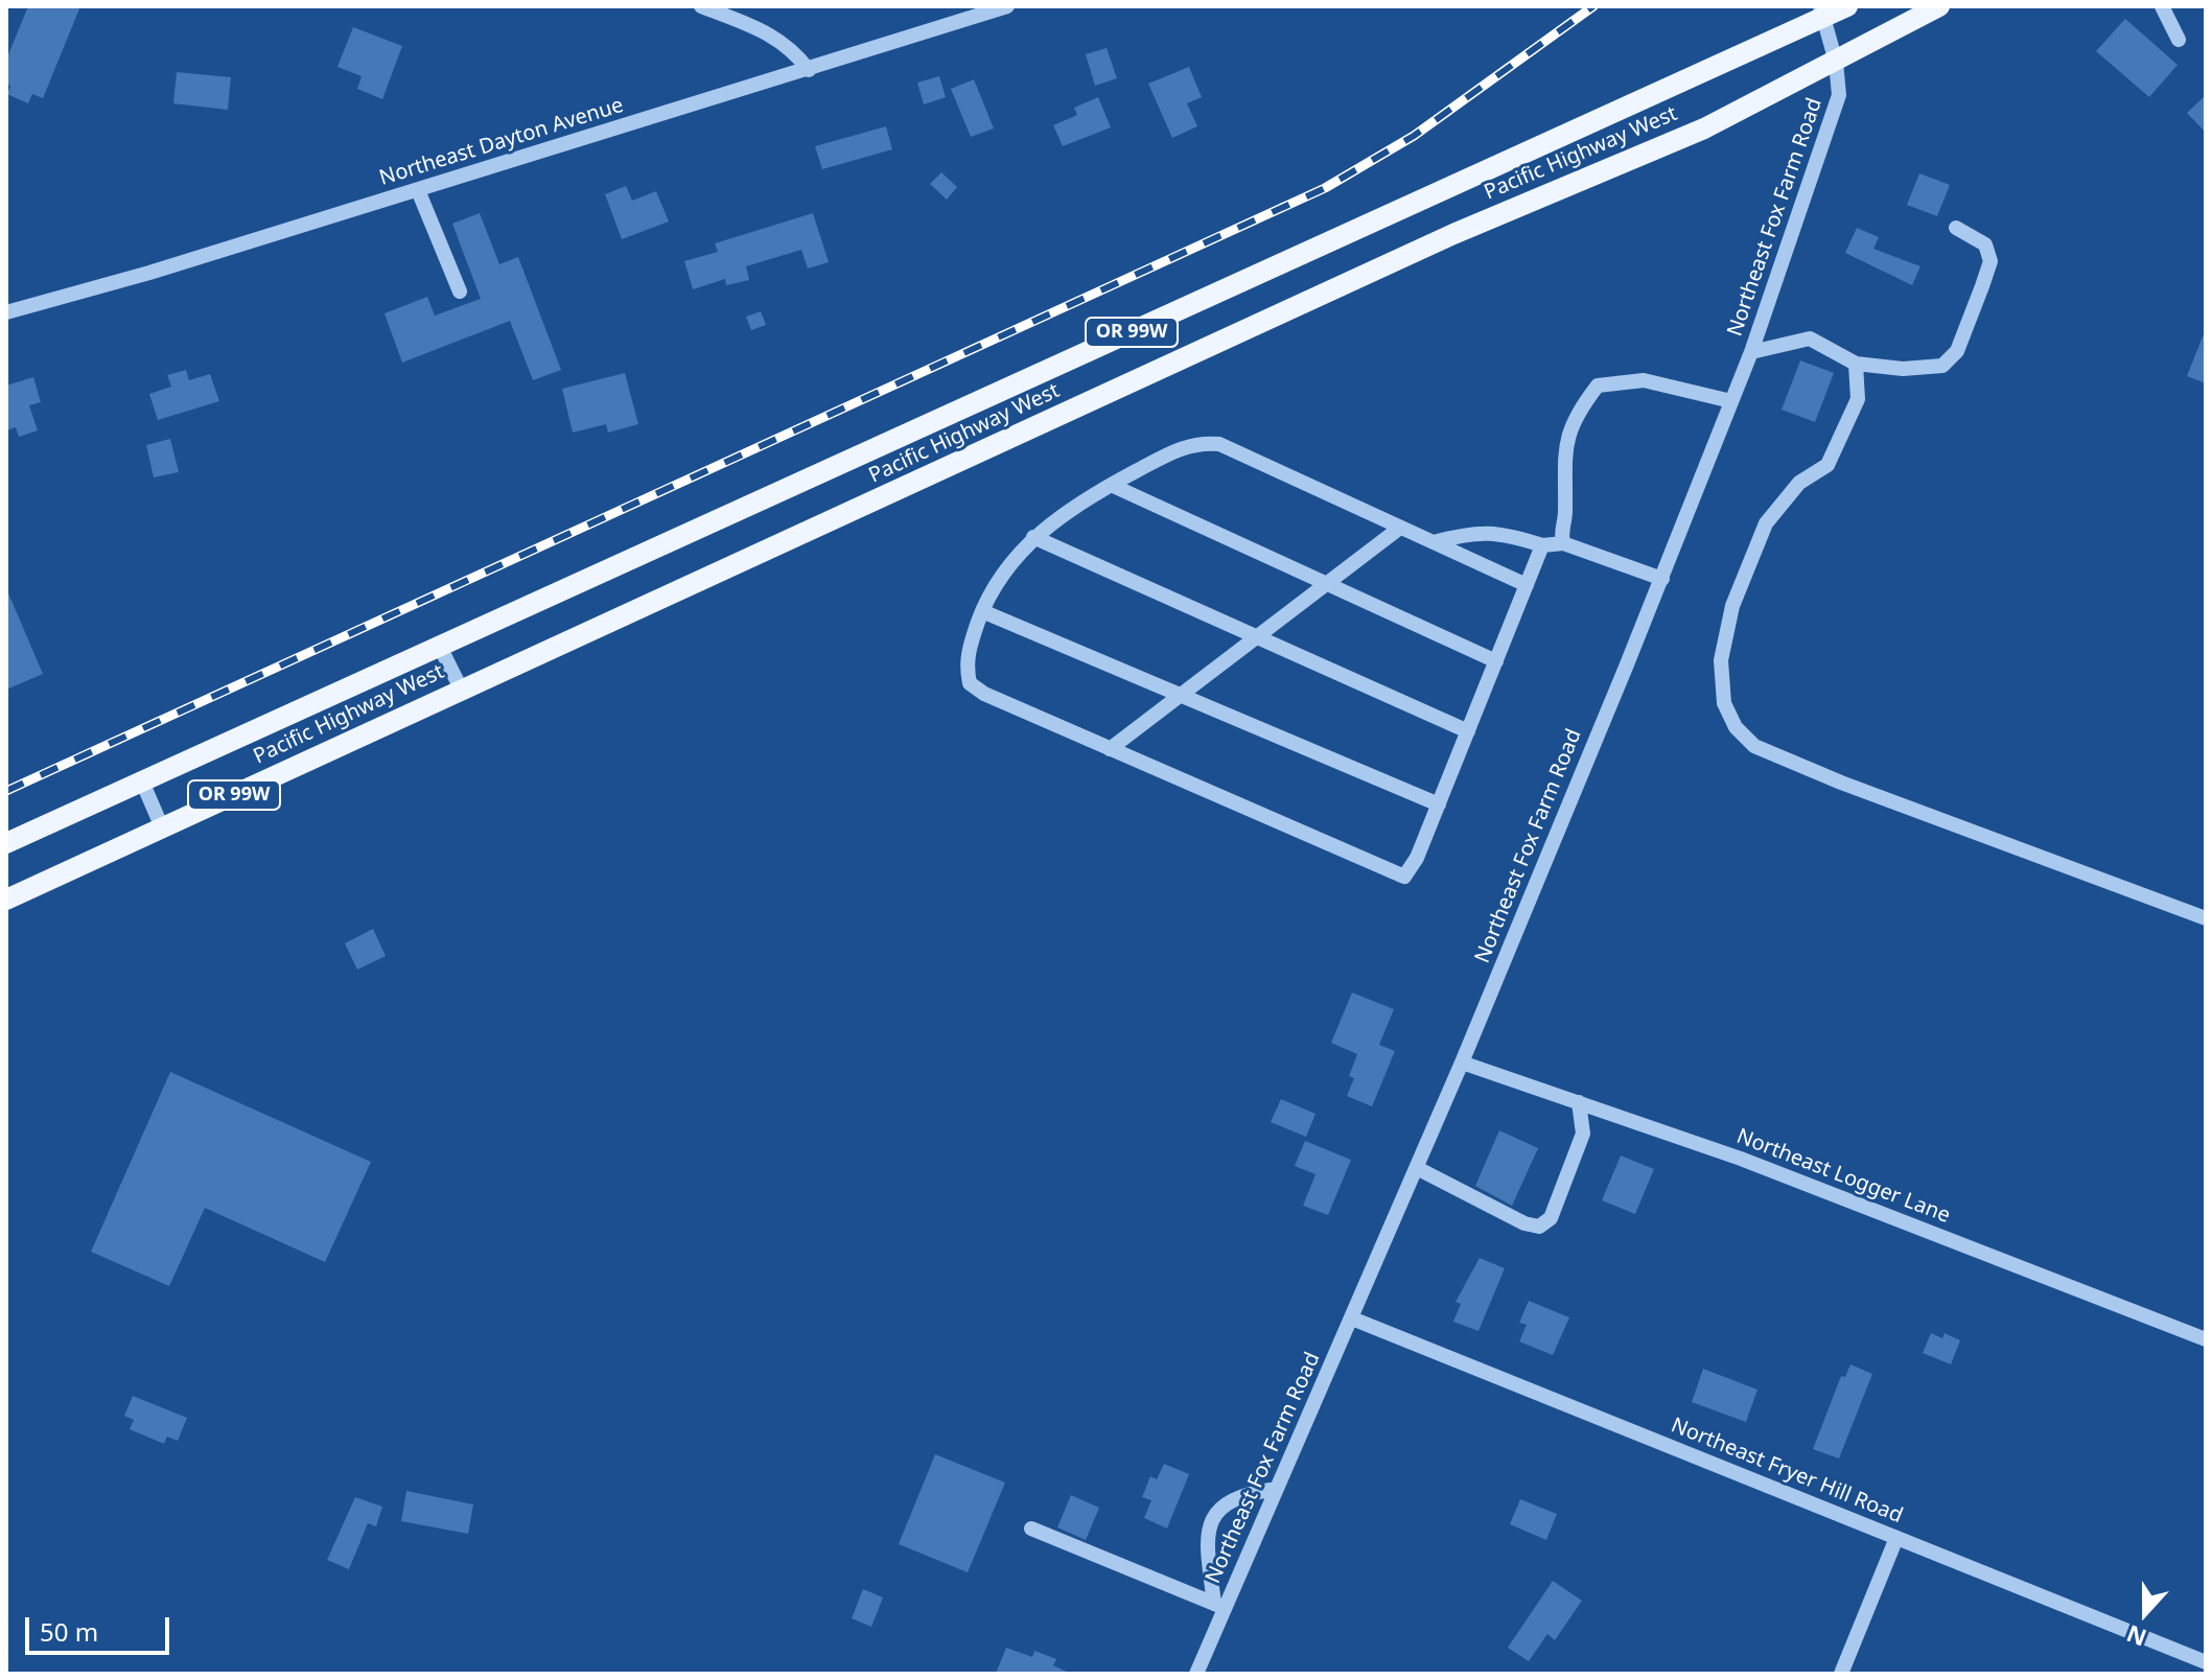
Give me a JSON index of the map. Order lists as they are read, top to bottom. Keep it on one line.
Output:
{"streets":{"main road":["Pacific Highway West","OR 99W"],"street":["Northeast Dayton Avenue","Northeast Fox Farm Road","Northeast Logger Lane","Northeast Fryer Hill Road"]},"crossings":[["Pacific Highway West","Northeast Fox Farm Road"],["Northeast Fox Farm Road","Northeast Logger Lane"],["Northeast Fox Farm Road","Northeast Fryer Hill Road"]],"scale_bar":"50 m","north":"bottom"}
